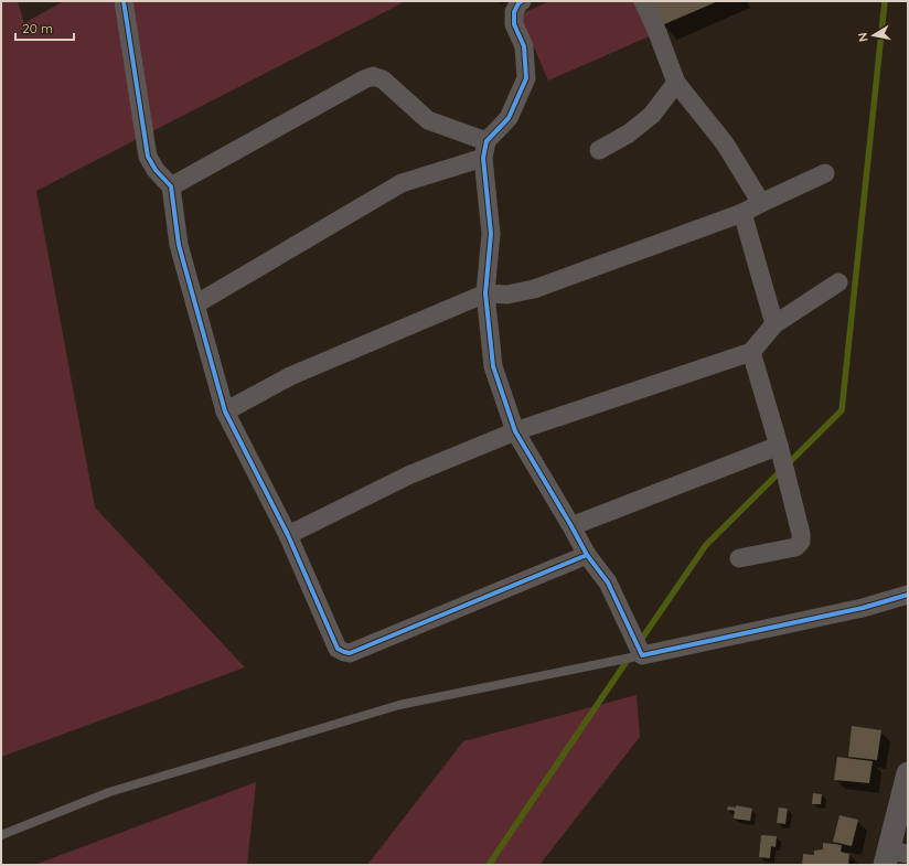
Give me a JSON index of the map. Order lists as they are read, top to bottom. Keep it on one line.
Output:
{"scale_bar":"20 m","north":"left"}
